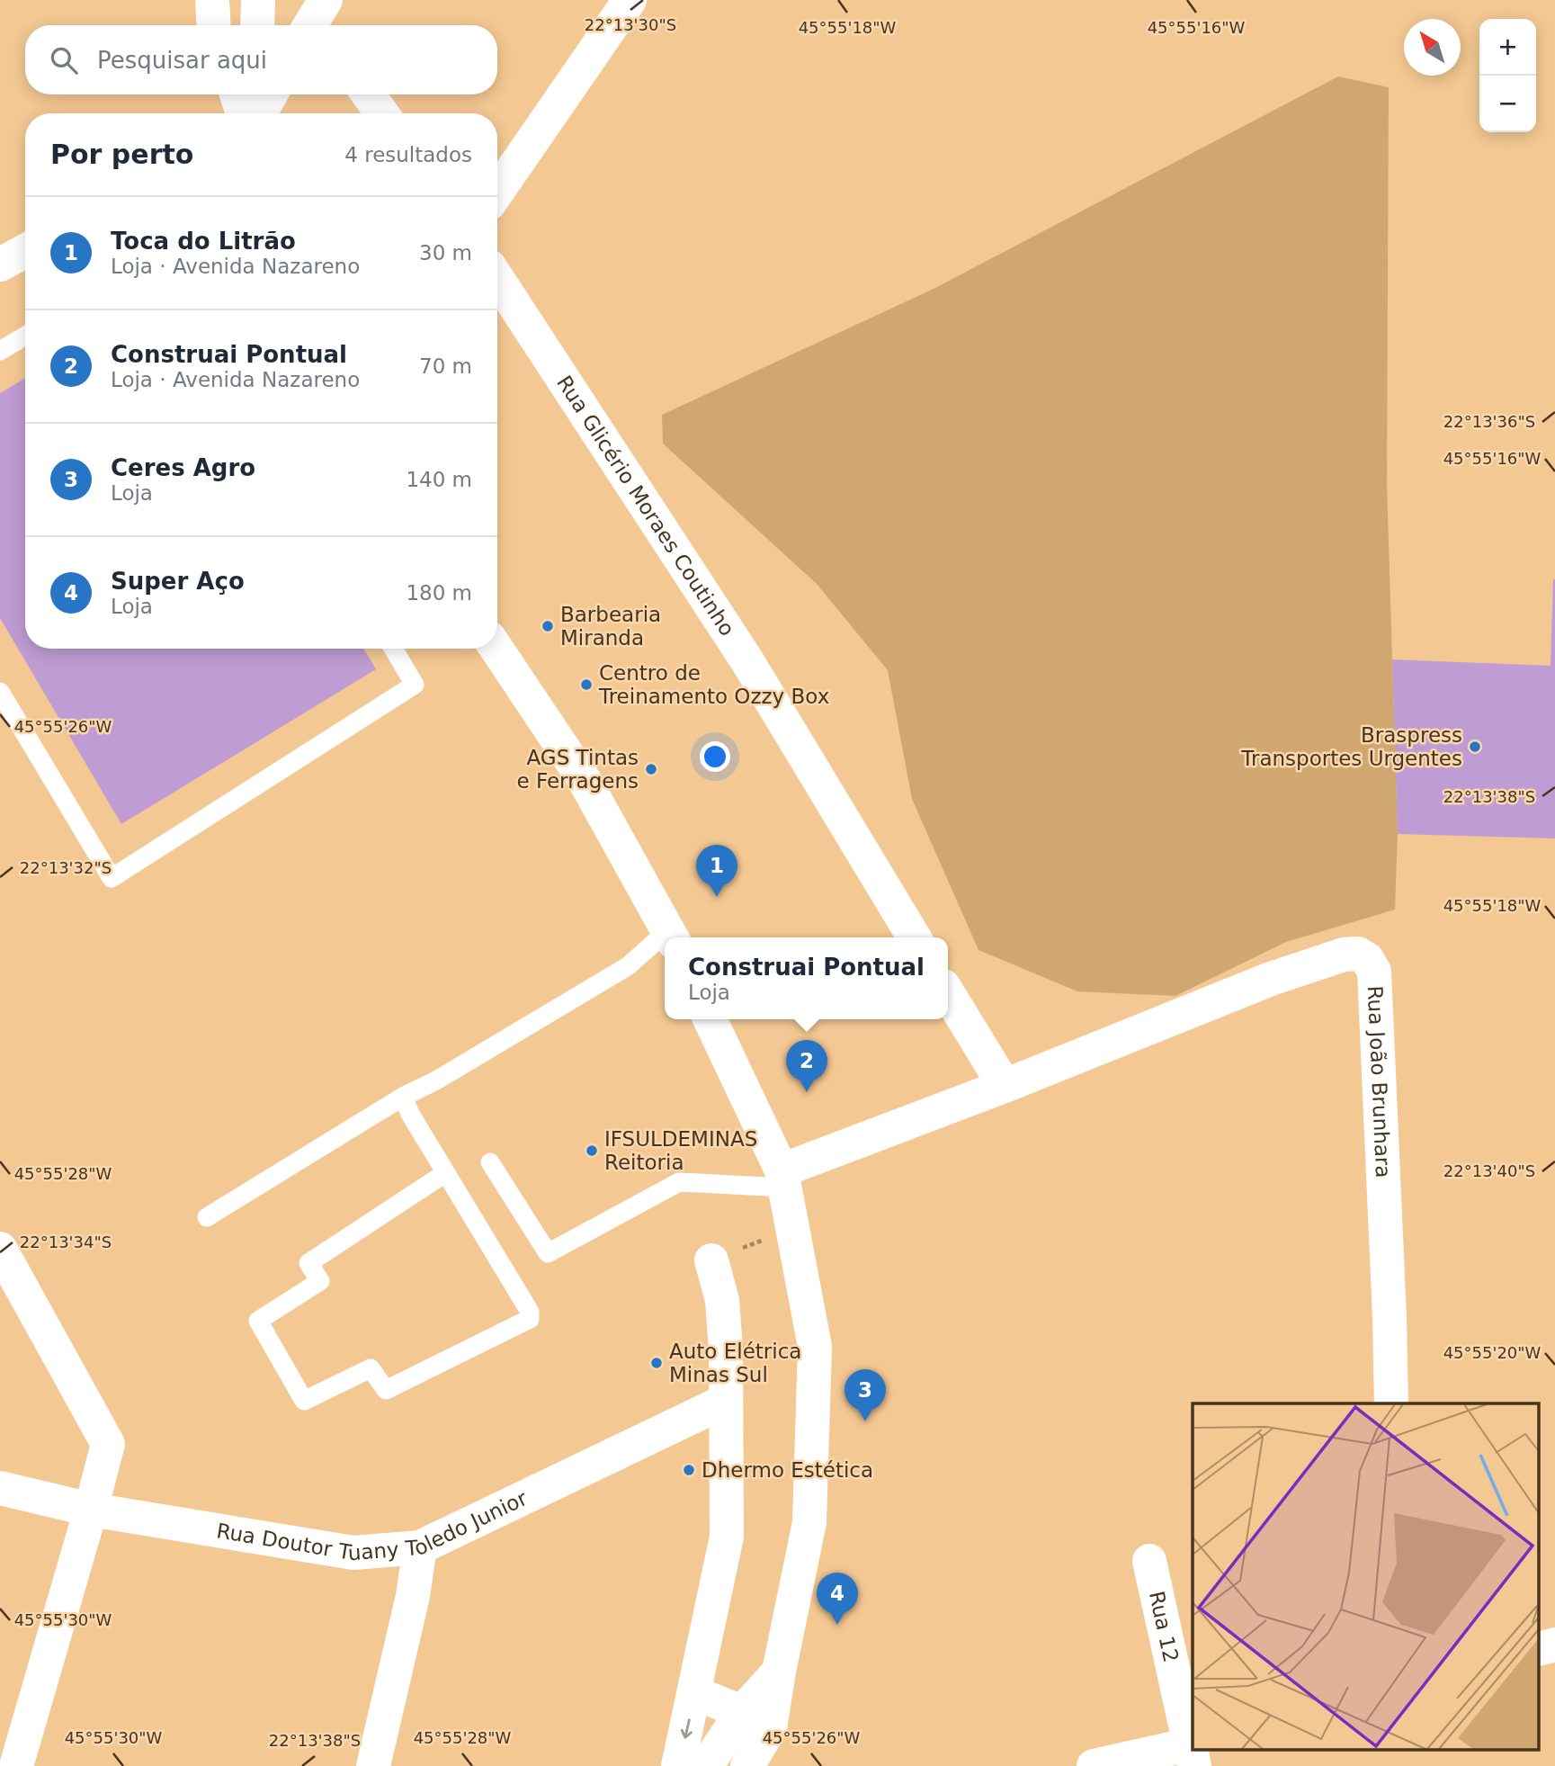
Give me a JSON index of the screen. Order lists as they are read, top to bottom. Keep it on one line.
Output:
{"streets":{"street":["Rua Glicério Moraes Coutinho","Rua João Brunhara","Rua Doutor Tuany Toledo Junior","Rua 12"]},"places":["Barbearia Miranda","Centro de Treinamento Ozzy Box","Braspress Transportes Urgentes","AGS Tintas e Ferragens","IFSULDEMINAS Reitoria","Auto Elétrica Minas Sul","Dhermo Estética"],"north":"top left","page":{"map_buttons":["+","−"],"search":"Pesquisar aqui","heading":["Por perto","4 resultados"],"list":[{"mark":"1","name":"Toca do Litrão","note":"Loja · Avenida Nazareno","value":"30 m"},{"mark":"2","name":"Construai Pontual","note":"Loja · Avenida Nazareno","value":"70 m"},{"mark":"3","name":"Ceres Agro","note":"Loja","value":"140 m"},{"mark":"4","name":"Super Aço","note":"Loja","value":"180 m"}],"pins":["1","2","3","4"],"popup":["Construai Pontual","Loja"]},"coordinates":["22°13'30\"S","45°55'18\"W","45°55'16\"W","22°13'36\"S","45°55'26\"W","22°13'38\"S","22°13'32\"S","22°13'40\"S","45°55'28\"W","22°13'34\"S","45°55'20\"W","45°55'30\"W"]}
